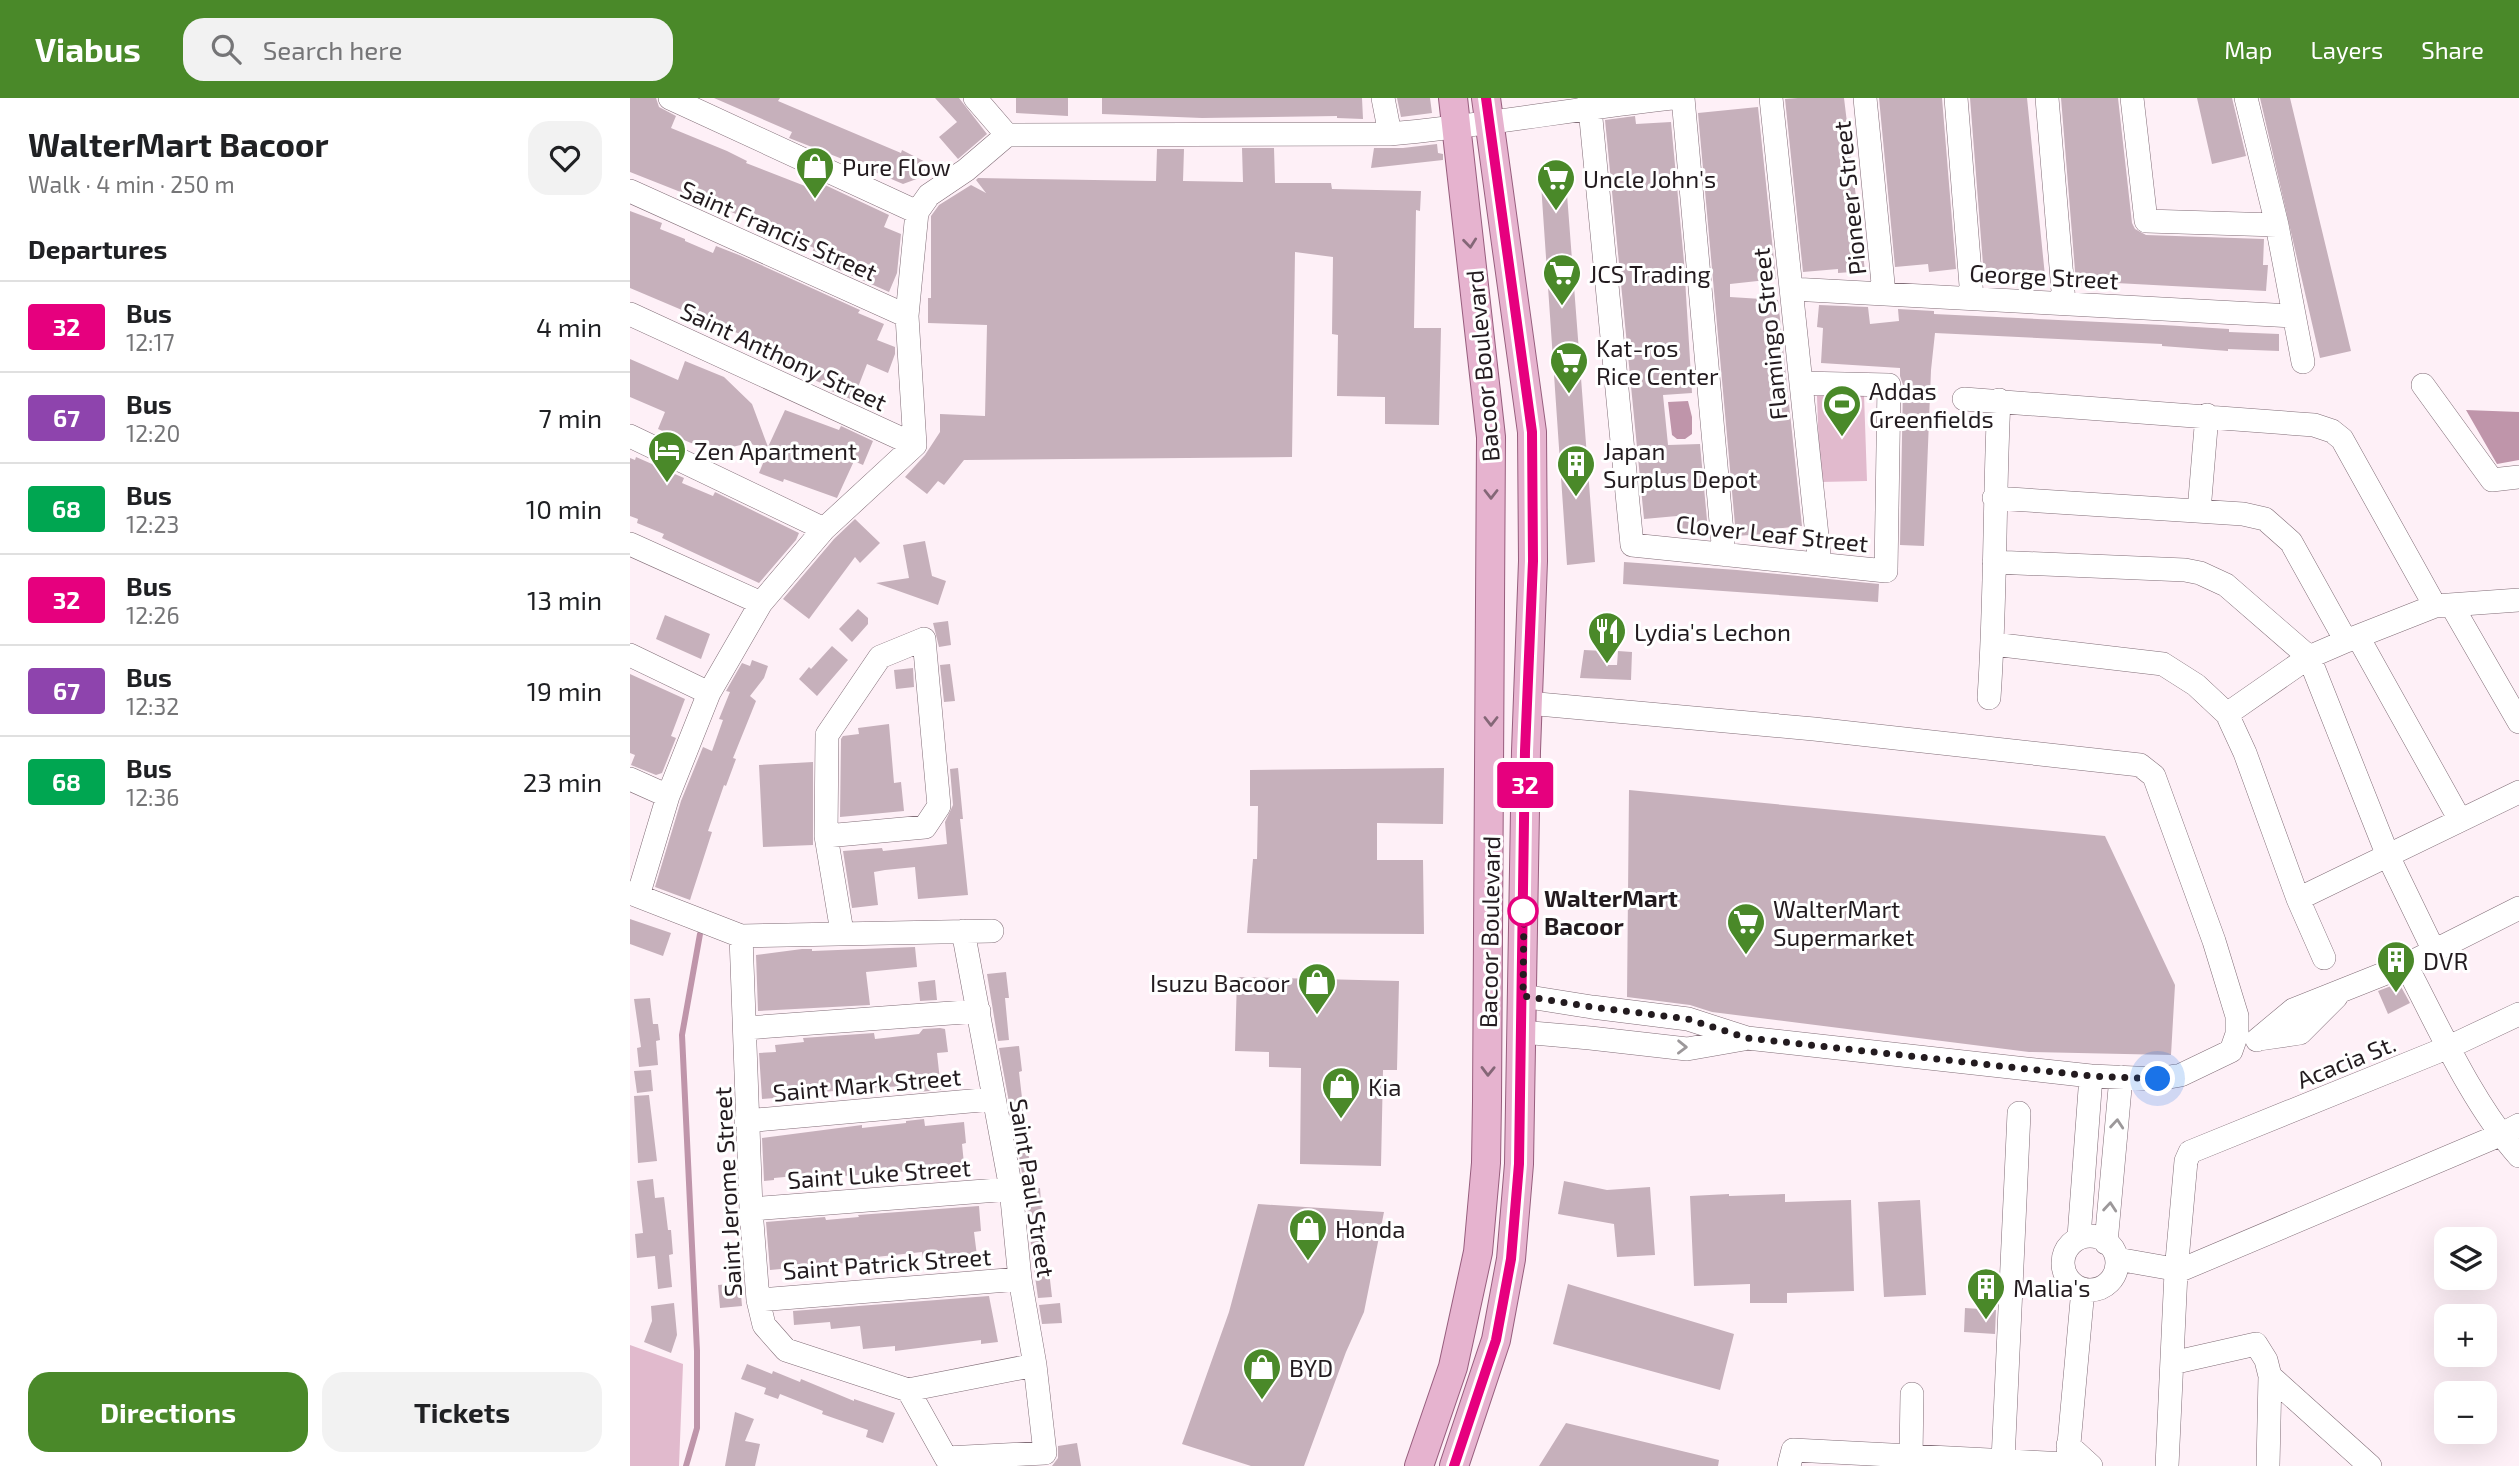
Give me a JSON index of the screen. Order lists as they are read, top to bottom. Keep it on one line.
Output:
{"streets":{"main road":["Bacoor Boulevard"],"street":["Pioneer Street","Saint Francis Street","George Street","Flamingo Street","Saint Anthony Street","Clover Leaf Street","Acacia St.","Saint Mark Street","Saint Luke Street","Saint Paul Street","Saint Jerome Street","Saint Patrick Street"]},"crossings":[["Pioneer Street","George Street"],["George Street","Flamingo Street"],["Flamingo Street","Clover Leaf Street"],["Saint Mark Street","Saint Paul Street"],["Saint Mark Street","Saint Jerome Street"],["Saint Luke Street","Saint Paul Street"],["Saint Luke Street","Saint Jerome Street"],["Saint Paul Street","Saint Jerome Street"],["Saint Paul Street","Saint Patrick Street"],["Saint Jerome Street","Saint Patrick Street"]],"places":{"shop":["Pure Flow","Isuzu Bacoor","Kia","Honda","BYD"],"supermarket":["Uncle John's","JCS Trading","Kat-ros Rice Center","WalterMart Supermarket"],"sports":["Addas Greenfields"],"hotel":["Zen Apartment"],"building":["Japan Surplus Depot","DVR","Malia's"],"restaurant":["Lydia's Lechon"],"other":["WalterMart Bacoor"]},"lines":["bus line 32"],"page":{"header":"Viabus","search":"Search here","nav":["Map","Layers","Share"],"heading":[["WalterMart Bacoor","Walk · 4 min · 250 m"],"Departures"],"on_map":"32","list":[{"mark":"32","name":"Bus","note":"12:17","value":"4 min"},{"mark":"67","name":"Bus","note":"12:20","value":"7 min"},{"mark":"68","name":"Bus","note":"12:23","value":"10 min"},{"mark":"32","name":"Bus","note":"12:26","value":"13 min"},{"mark":"67","name":"Bus","note":"12:32","value":"19 min"},{"mark":"68","name":"Bus","note":"12:36","value":"23 min"}],"map_buttons":["+","−"],"buttons":["Directions","Tickets"]}}
